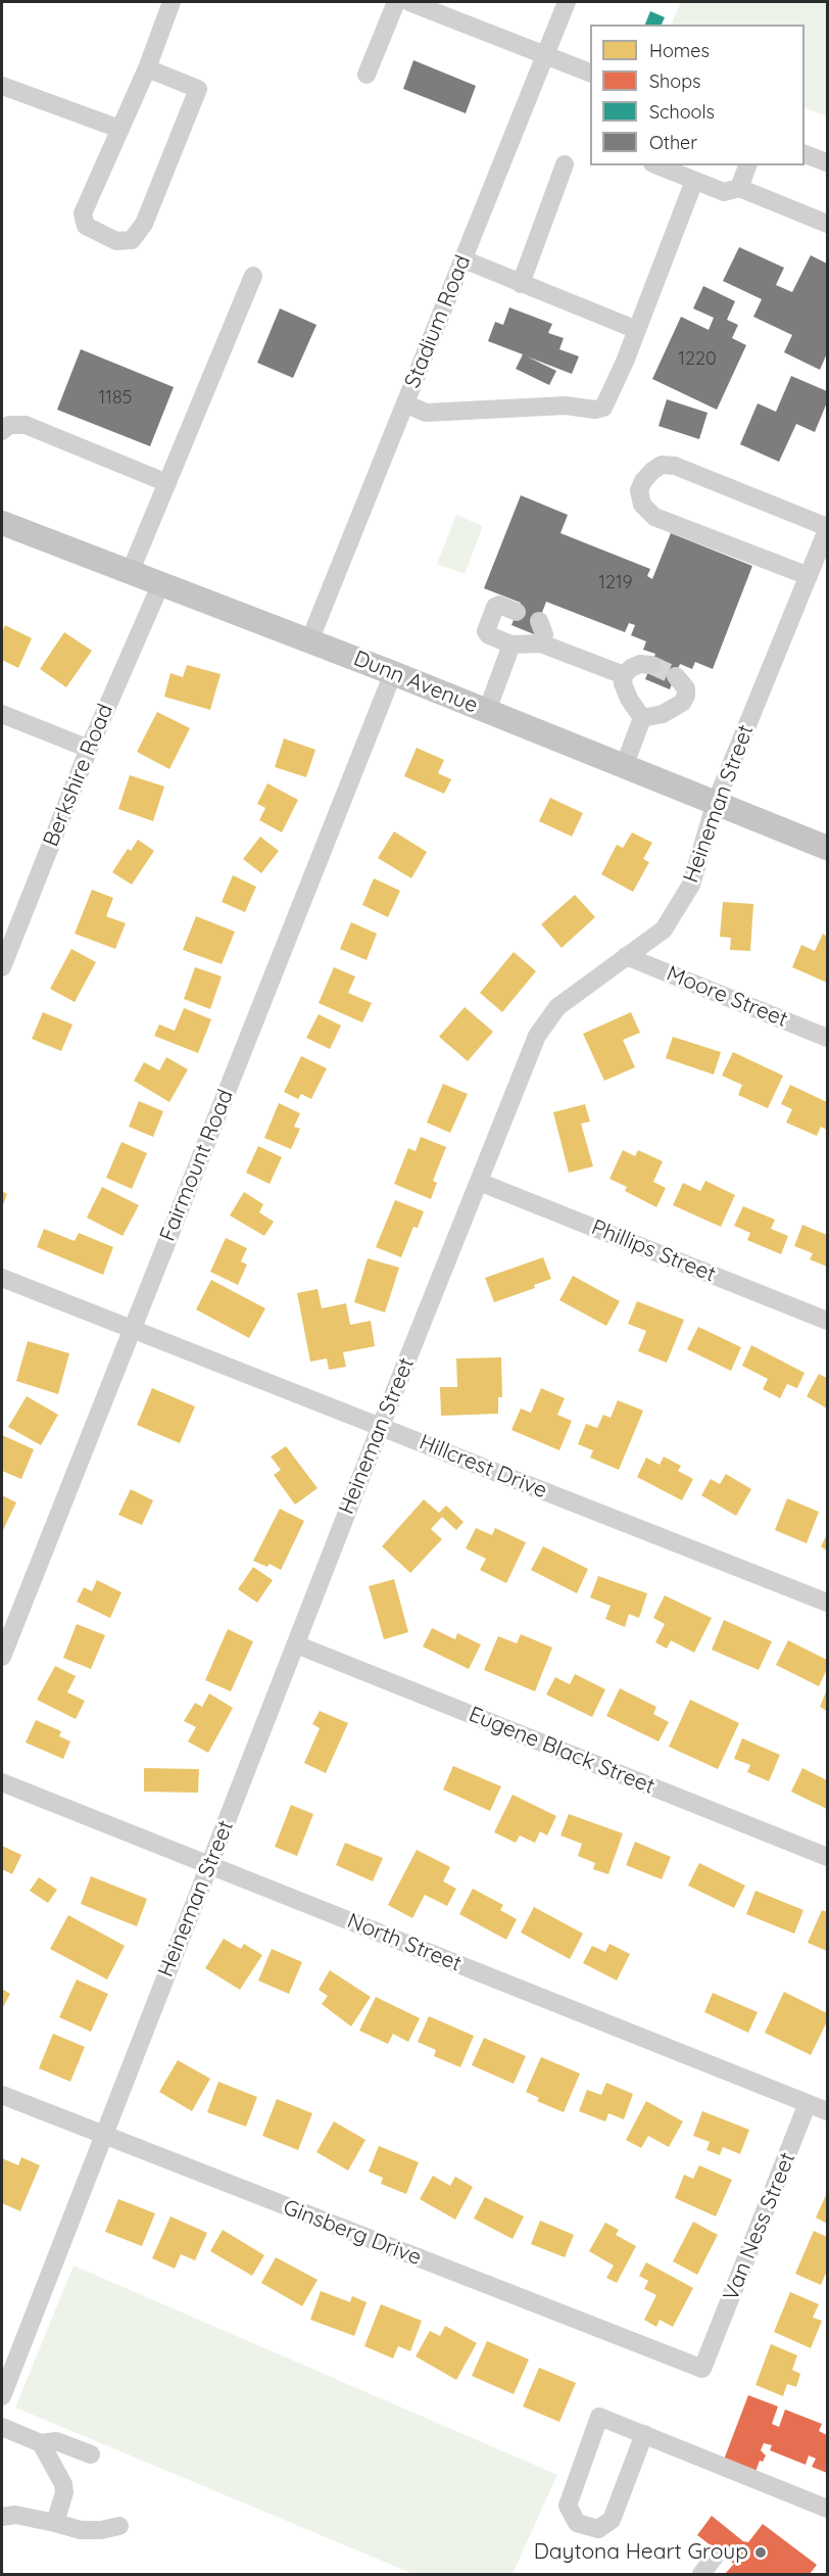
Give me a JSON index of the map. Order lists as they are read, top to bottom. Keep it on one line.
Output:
{"streets":{"main road":["Dunn Avenue"],"street":["Stadium Road","Berkshire Road","Heineman Street","Moore Street","Fairmount Road","Phillips Street","Hillcrest Drive","Eugene Black Street","North Street","Van Ness Street","Ginsberg Drive"]},"crossings":[["Stadium Road","Dunn Avenue"],["Dunn Avenue","Berkshire Road"],["Dunn Avenue","Heineman Street"],["Dunn Avenue","Fairmount Road"],["Heineman Street","Moore Street"],["Heineman Street","Phillips Street"],["Heineman Street","Hillcrest Drive"],["Heineman Street","Eugene Black Street"],["Heineman Street","North Street"],["Heineman Street","Ginsberg Drive"],["Fairmount Road","Hillcrest Drive"],["North Street","Van Ness Street"],["Van Ness Street","Ginsberg Drive"]],"places":["Daytona Heart Group"],"house_numbers":["1220","1185","1219"],"legend":["Homes","Shops","Schools","Other"]}
